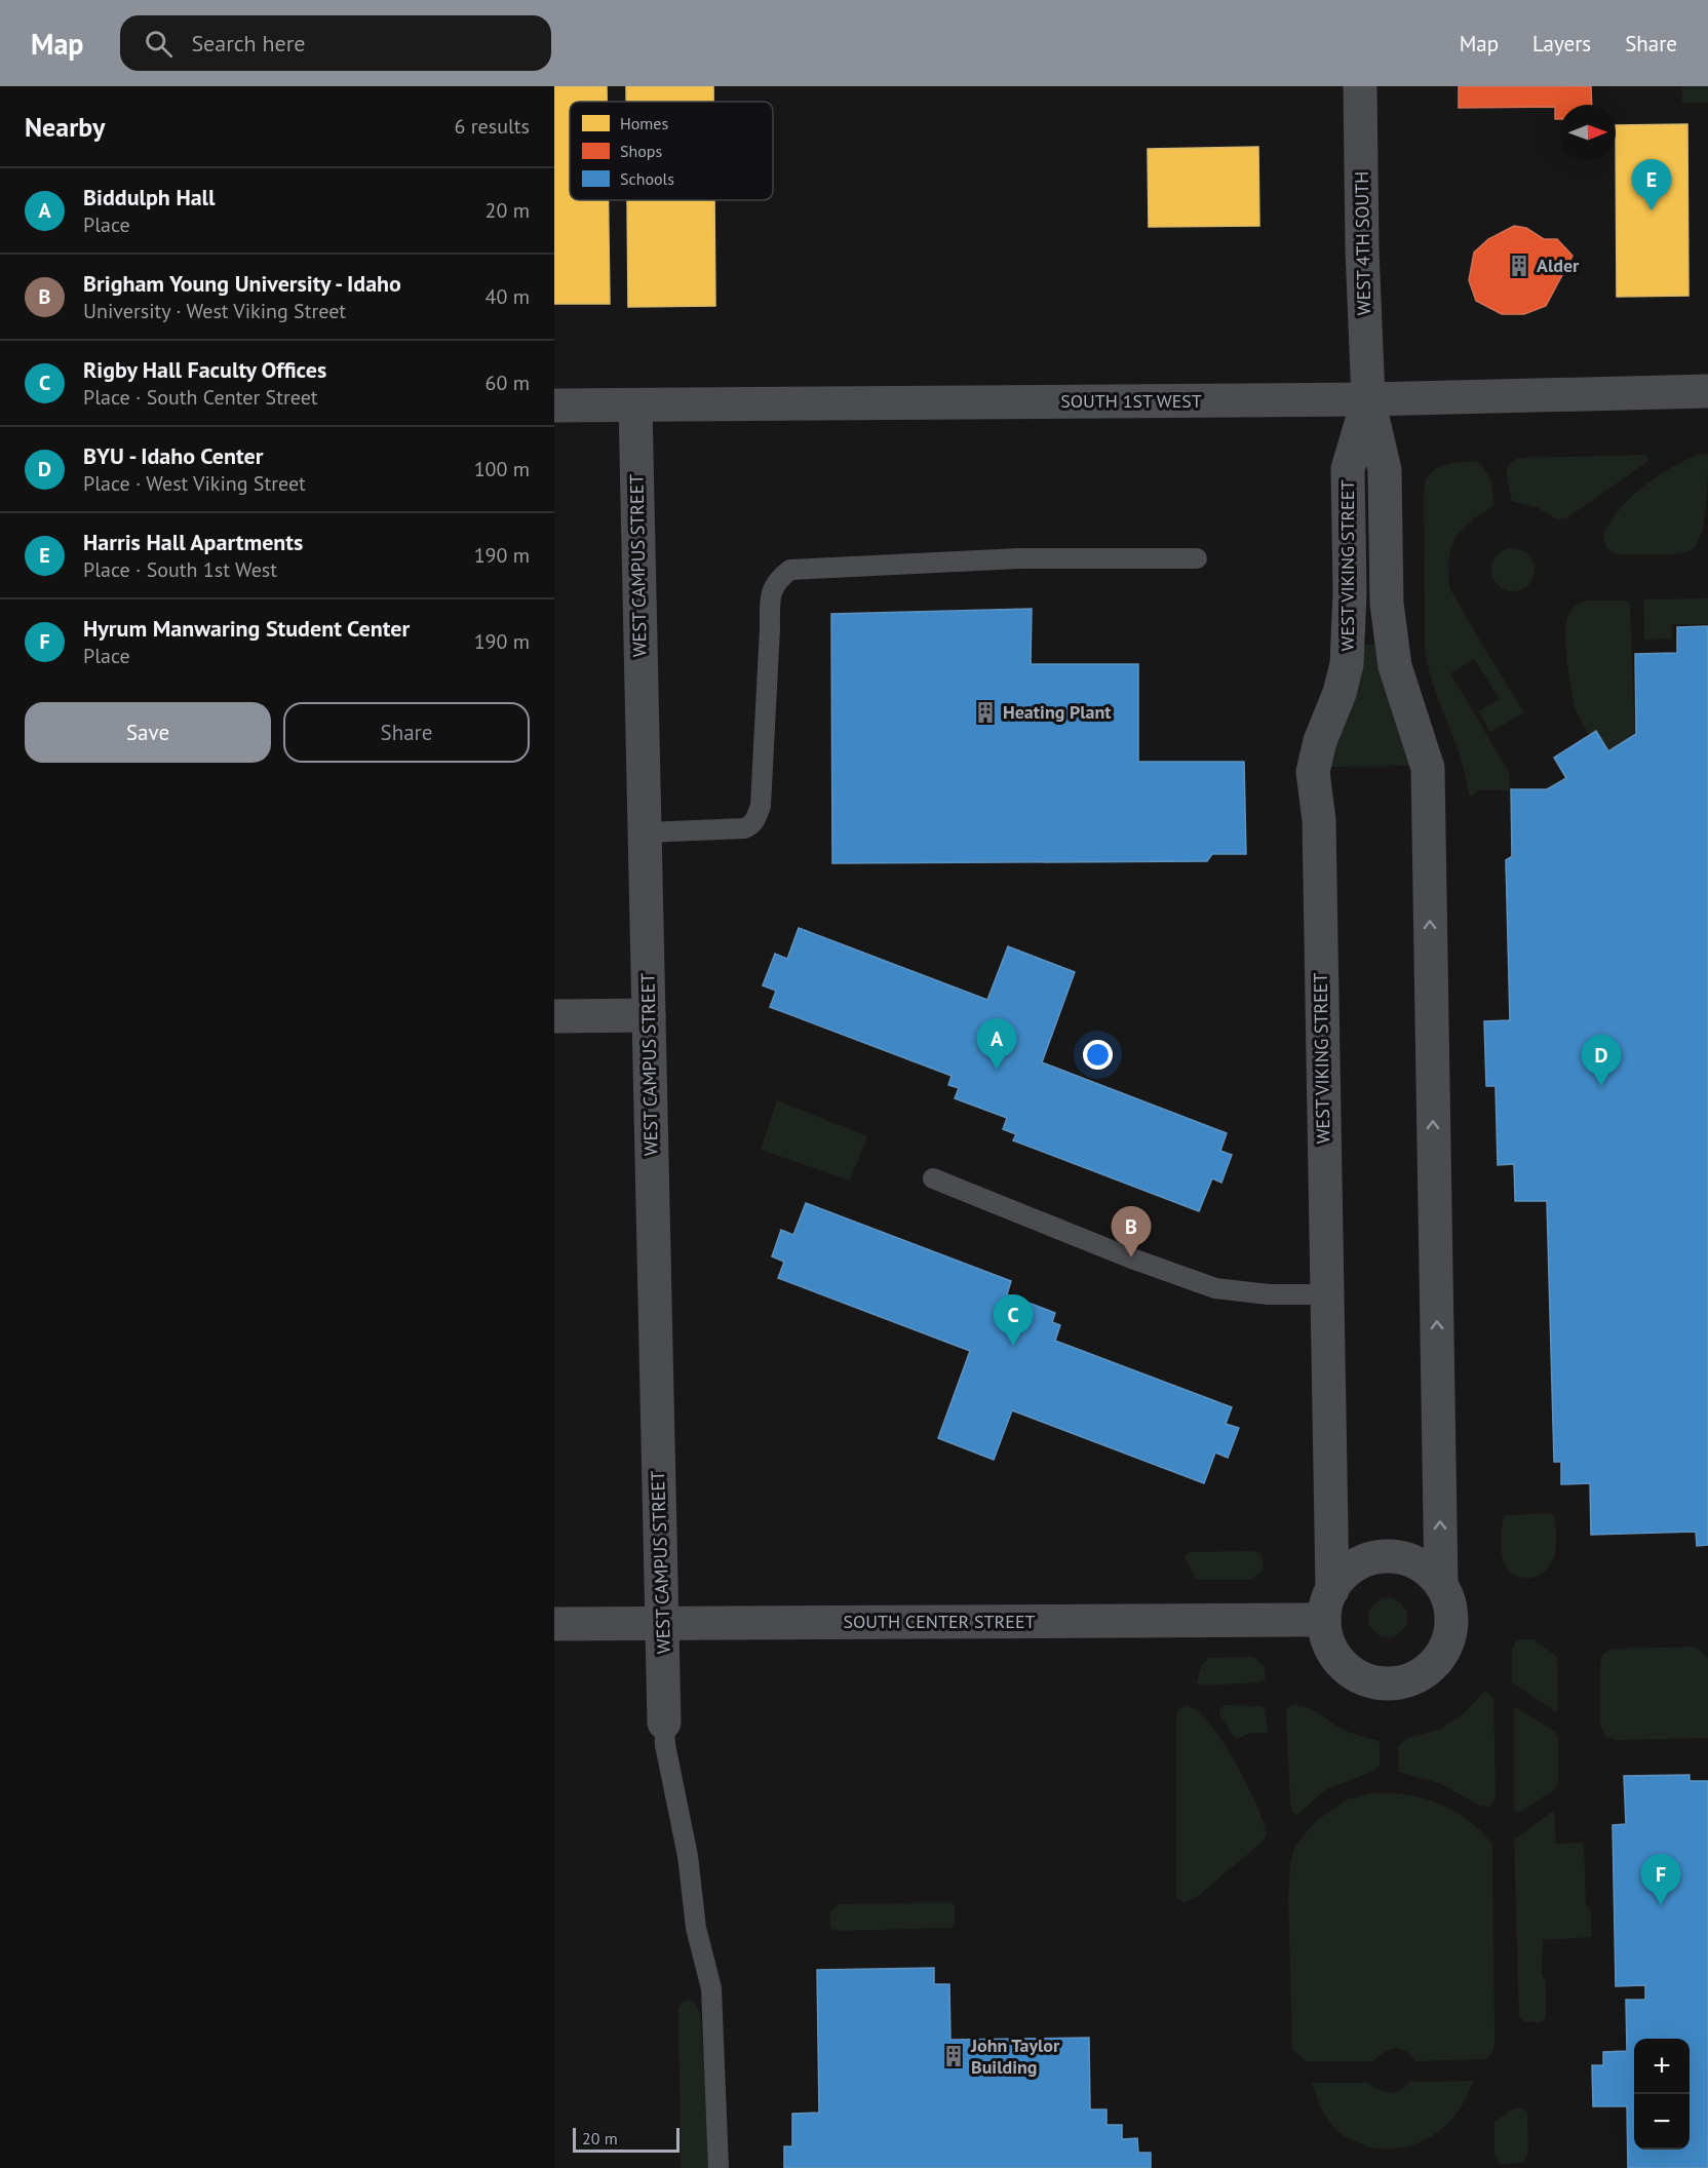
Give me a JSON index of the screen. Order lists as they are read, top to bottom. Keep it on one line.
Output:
{"streets":{"street":["WEST 4TH SOUTH","SOUTH 1ST WEST","WEST CAMPUS STREET","WEST VIKING STREET","SOUTH CENTER STREET"]},"crossings":[["WEST 4TH SOUTH","SOUTH 1ST WEST"],["WEST 4TH SOUTH","WEST VIKING STREET"],["SOUTH 1ST WEST","WEST CAMPUS STREET"],["SOUTH 1ST WEST","WEST VIKING STREET"],["WEST CAMPUS STREET","SOUTH CENTER STREET"],["WEST VIKING STREET","SOUTH CENTER STREET"]],"places":{"building":["Alder","Heating Plant","John Taylor Building"]},"legend":["Homes","Shops","Schools"],"scale_bar":"20 m","north":"right","page":{"header":"Map","search":"Search here","nav":["Map","Layers","Share"],"heading":["Nearby","6 results"],"pins":["E","A","D","B","C","F"],"list":[{"mark":"A","name":"Biddulph Hall","note":"Place","value":"20 m"},{"mark":"B","name":"Brigham Young University - Idaho","note":"University · West Viking Street","value":"40 m"},{"mark":"C","name":"Rigby Hall Faculty Offices","note":"Place · South Center Street","value":"60 m"},{"mark":"D","name":"BYU - Idaho Center","note":"Place · West Viking Street","value":"100 m"},{"mark":"E","name":"Harris Hall Apartments","note":"Place · South 1st West","value":"190 m"},{"mark":"F","name":"Hyrum Manwaring Student Center","note":"Place","value":"190 m"}],"buttons":["Save","Share"],"map_buttons":["+","−"],"scale":"20 m"}}
